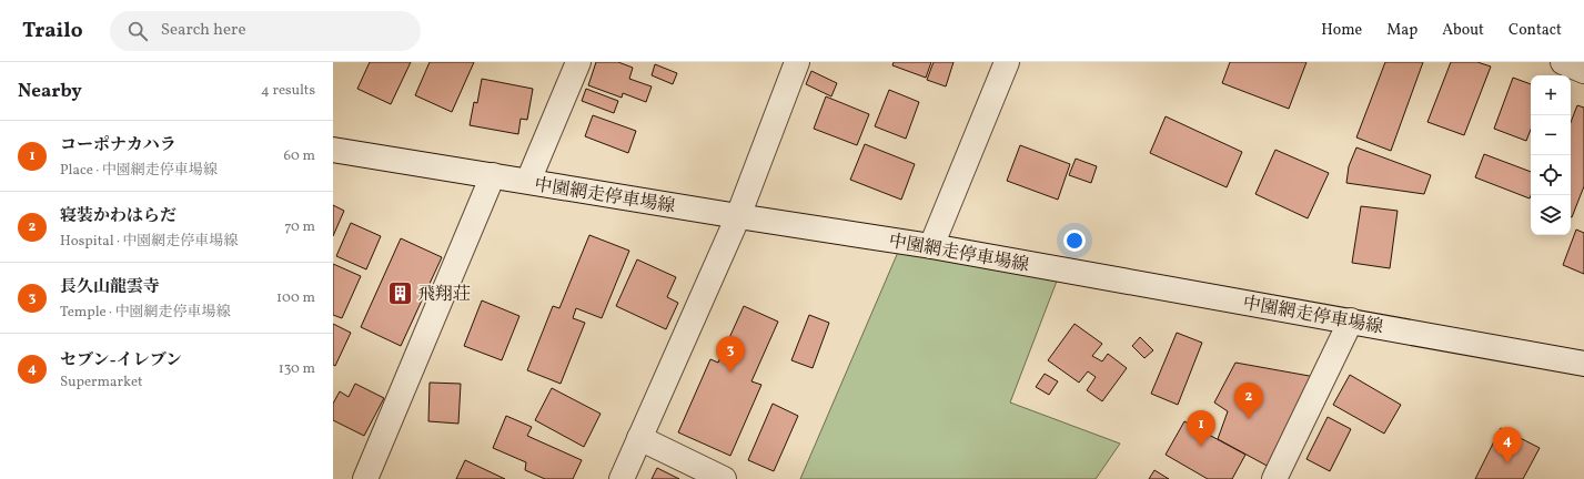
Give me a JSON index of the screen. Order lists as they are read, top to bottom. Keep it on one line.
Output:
{"streets":{"street":["中園網走停車場線"]},"places":{"building":["飛翔荘"]},"page":{"header":"Trailo","search":"Search here","nav":["Home","Map","About","Contact"],"heading":["Nearby","4 results"],"map_buttons":["+","−"],"list":[{"mark":"1","name":"コーポナカハラ","note":"Place · 中園網走停車場線","value":"60 m"},{"mark":"2","name":"寝装かわはらだ","note":"Hospital · 中園網走停車場線","value":"70 m"},{"mark":"3","name":"長久山龍雲寺","note":"Temple · 中園網走停車場線","value":"100 m"},{"mark":"4","name":"セブン-イレブン","note":"Supermarket","value":"130 m"}],"pins":["3","2","1","4"]}}
